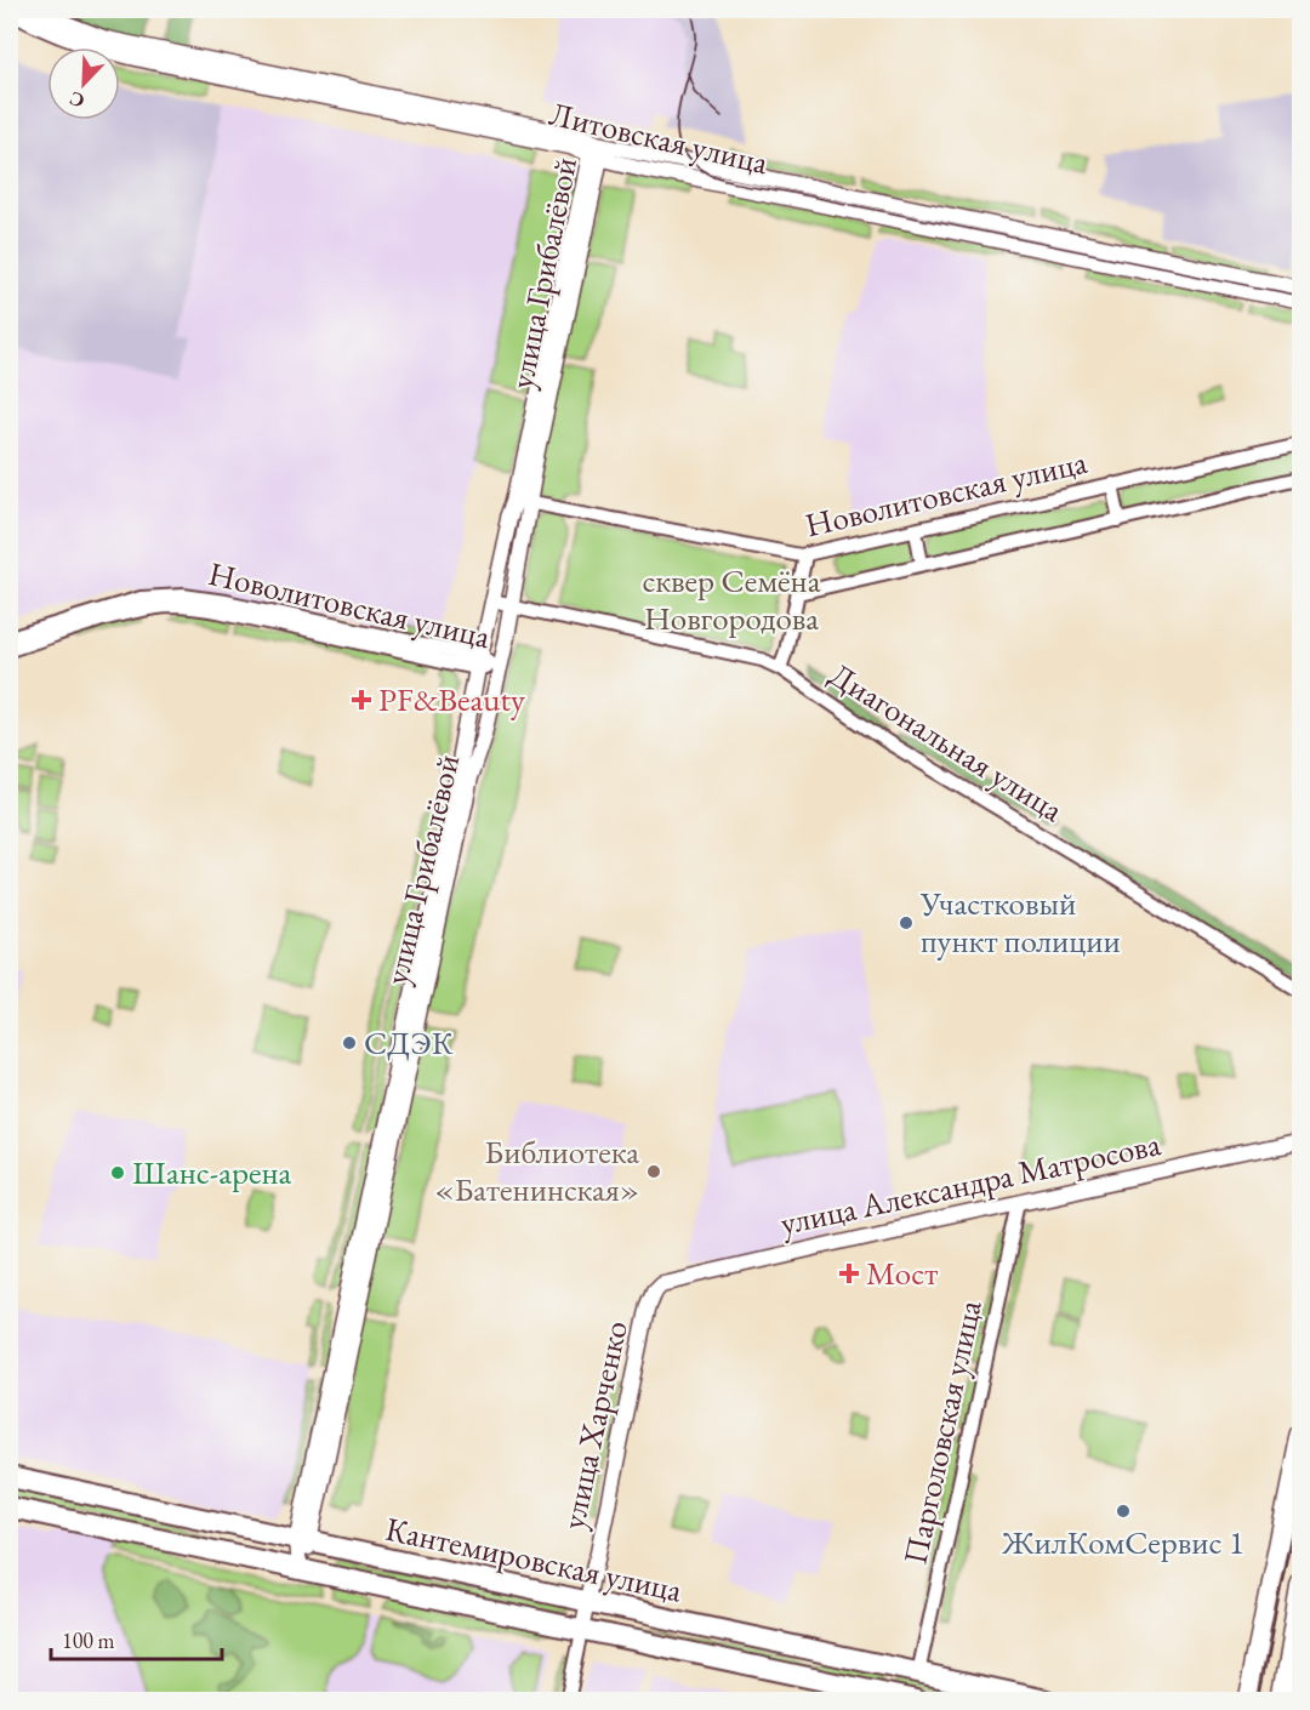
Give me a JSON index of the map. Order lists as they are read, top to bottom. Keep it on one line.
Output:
{"streets":{"main road":["Кантемировская улица"],"street":["Литовская улица","улица Грибалёвой","Новолитовская улица","Диагональная улица","улица Александра Матросова","улица Харченко","Парголовская улица"]},"crossings":[["Литовская улица","улица Грибалёвой"],["улица Грибалёвой","Новолитовская улица"],["улица Грибалёвой","Диагональная улица"],["улица Грибалёвой","Кантемировская улица"],["улица Александра Матросова","улица Харченко"],["улица Александра Матросова","Парголовская улица"],["улица Харченко","Кантемировская улица"],["Парголовская улица","Кантемировская улица"]],"parks":["сквер Семёна Новгородова"],"places":{"health":["PF&Beauty","Мост"],"other":["Участковый пункт полиции","СДЭК","Библиотека «Батенинская»","Шанс-арена","ЖилКомСервис 1"]},"scale_bar":"100 m","north":"bottom left"}
